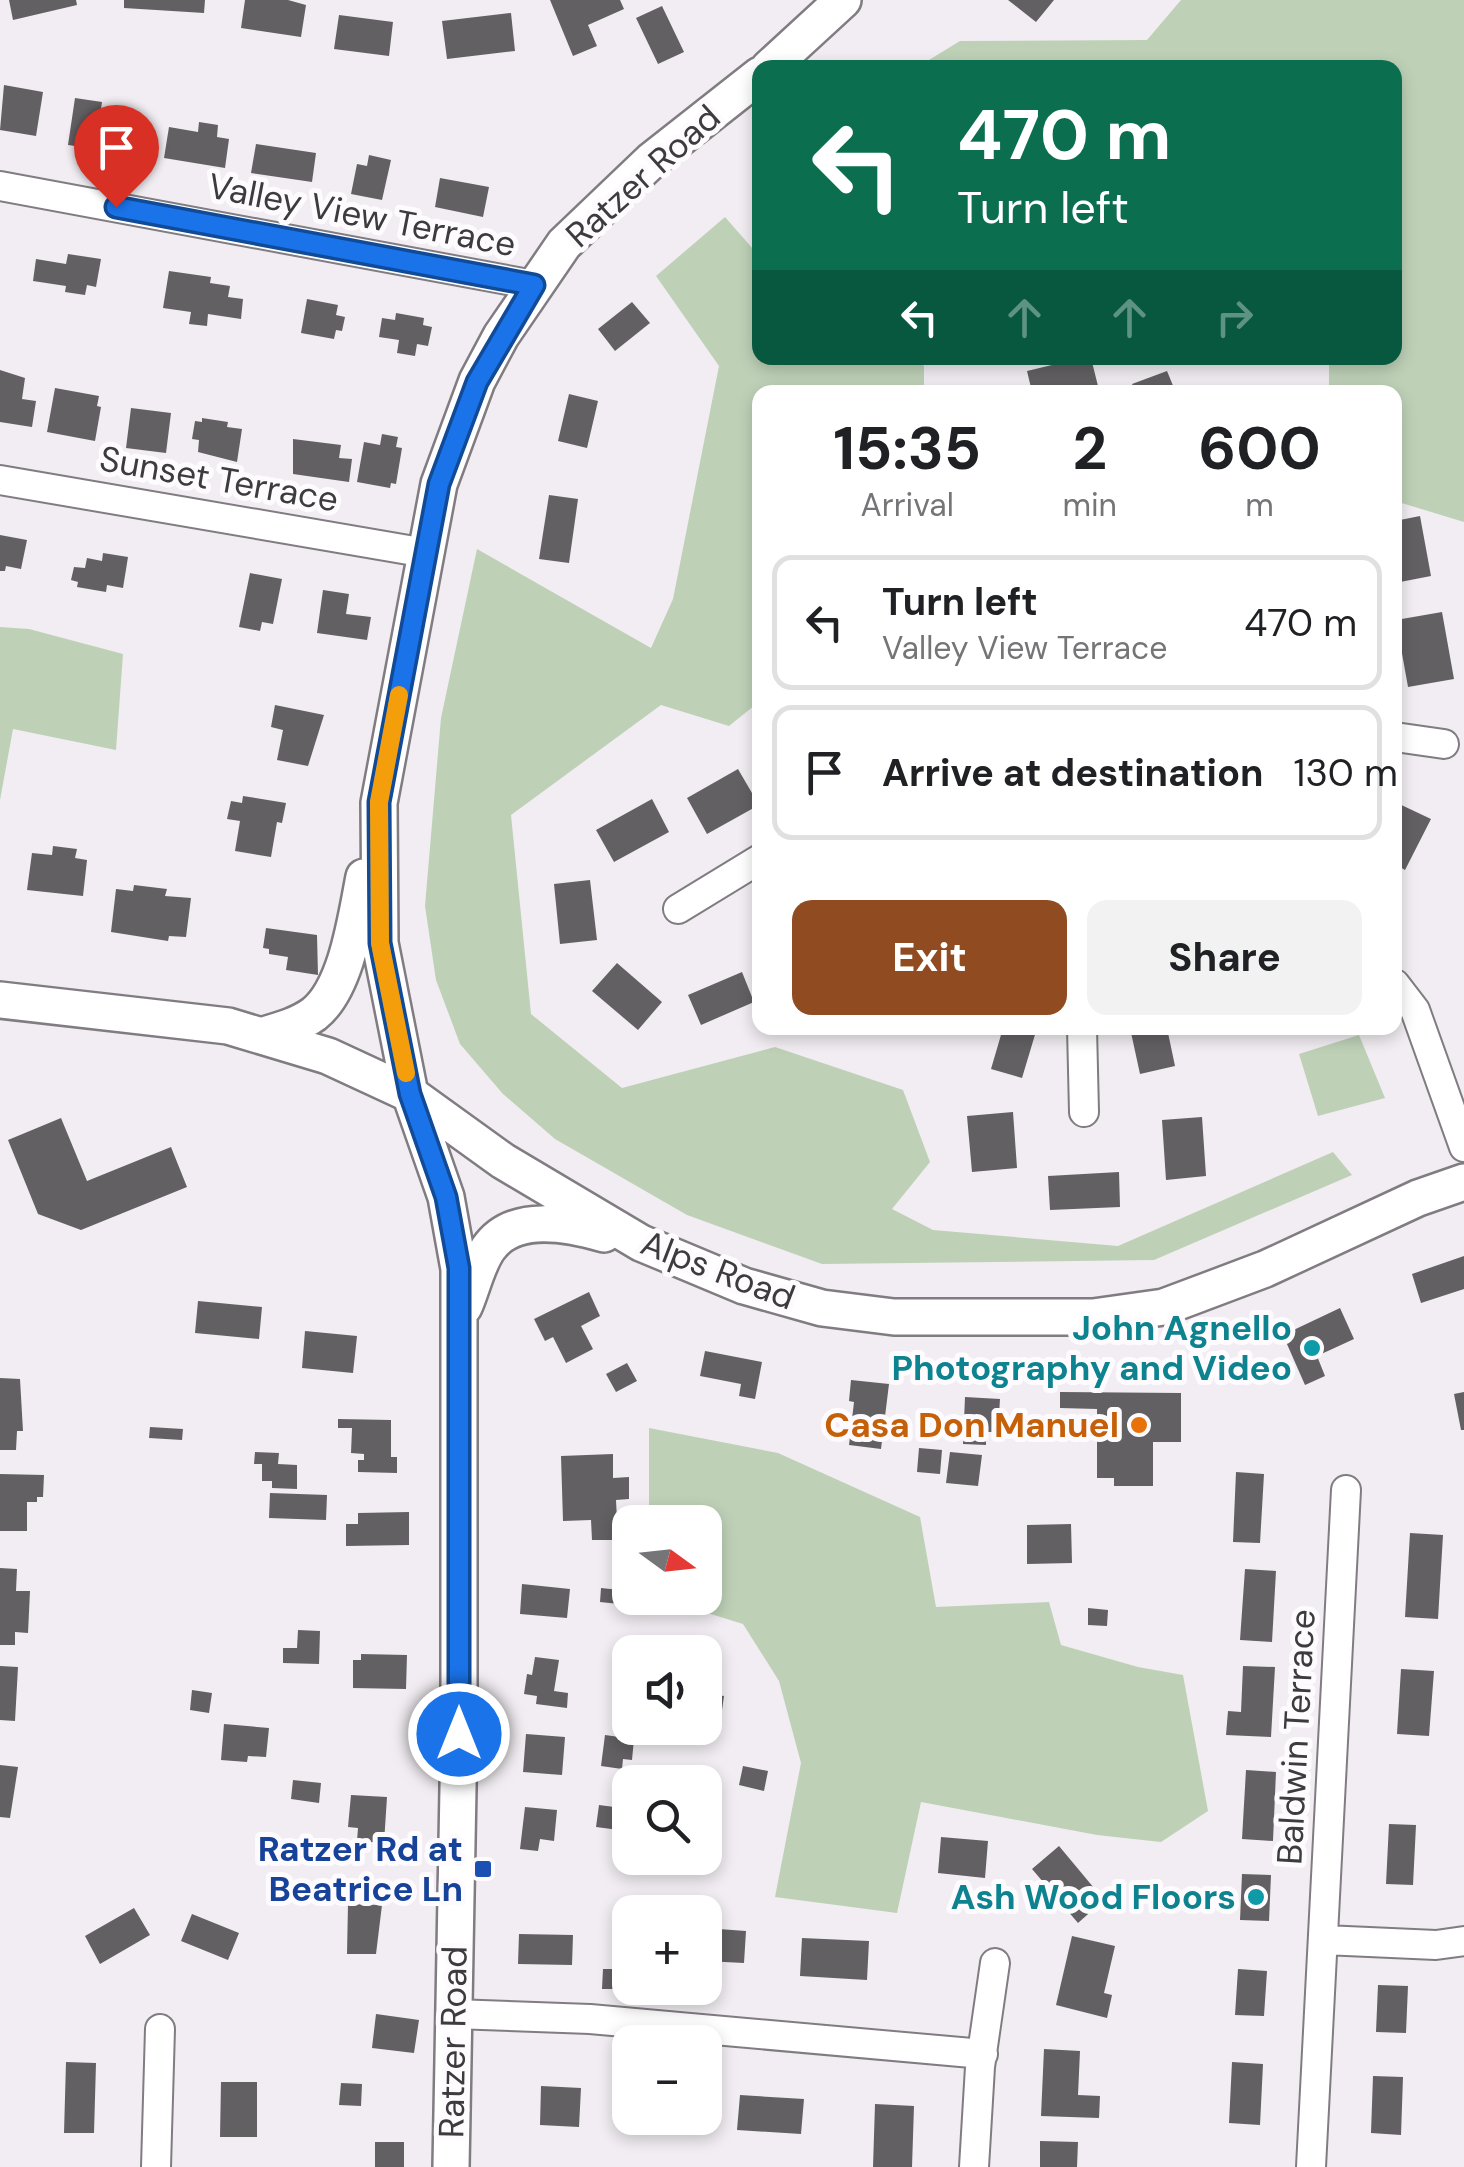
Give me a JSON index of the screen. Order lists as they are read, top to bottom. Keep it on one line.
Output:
{"streets":{"main road":["Ratzer Road","Alps Road"],"street":["Valley View Terrace","Sunset Terrace","Baldwin Terrace"]},"crossings":[["Ratzer Road","Valley View Terrace"],["Ratzer Road","Sunset Terrace"],["Ratzer Road","Alps Road"]],"places":{"other":["John Agnello Photography and Video","Casa Don Manuel","Ash Wood Floors"],"transit":["Ratzer Rd at Beatrice Ln"]},"north":"right","page":{"turn":["470 m","Turn left"],"eta":["15:35","Arrival","2","min","600","m"],"list":[{"name":"Turn left","note":"Valley View Terrace","value":"470 m"},{"name":"Arrive at destination","value":"130 m"}],"buttons":["Exit","Share"],"map_buttons":["+","−"]}}
